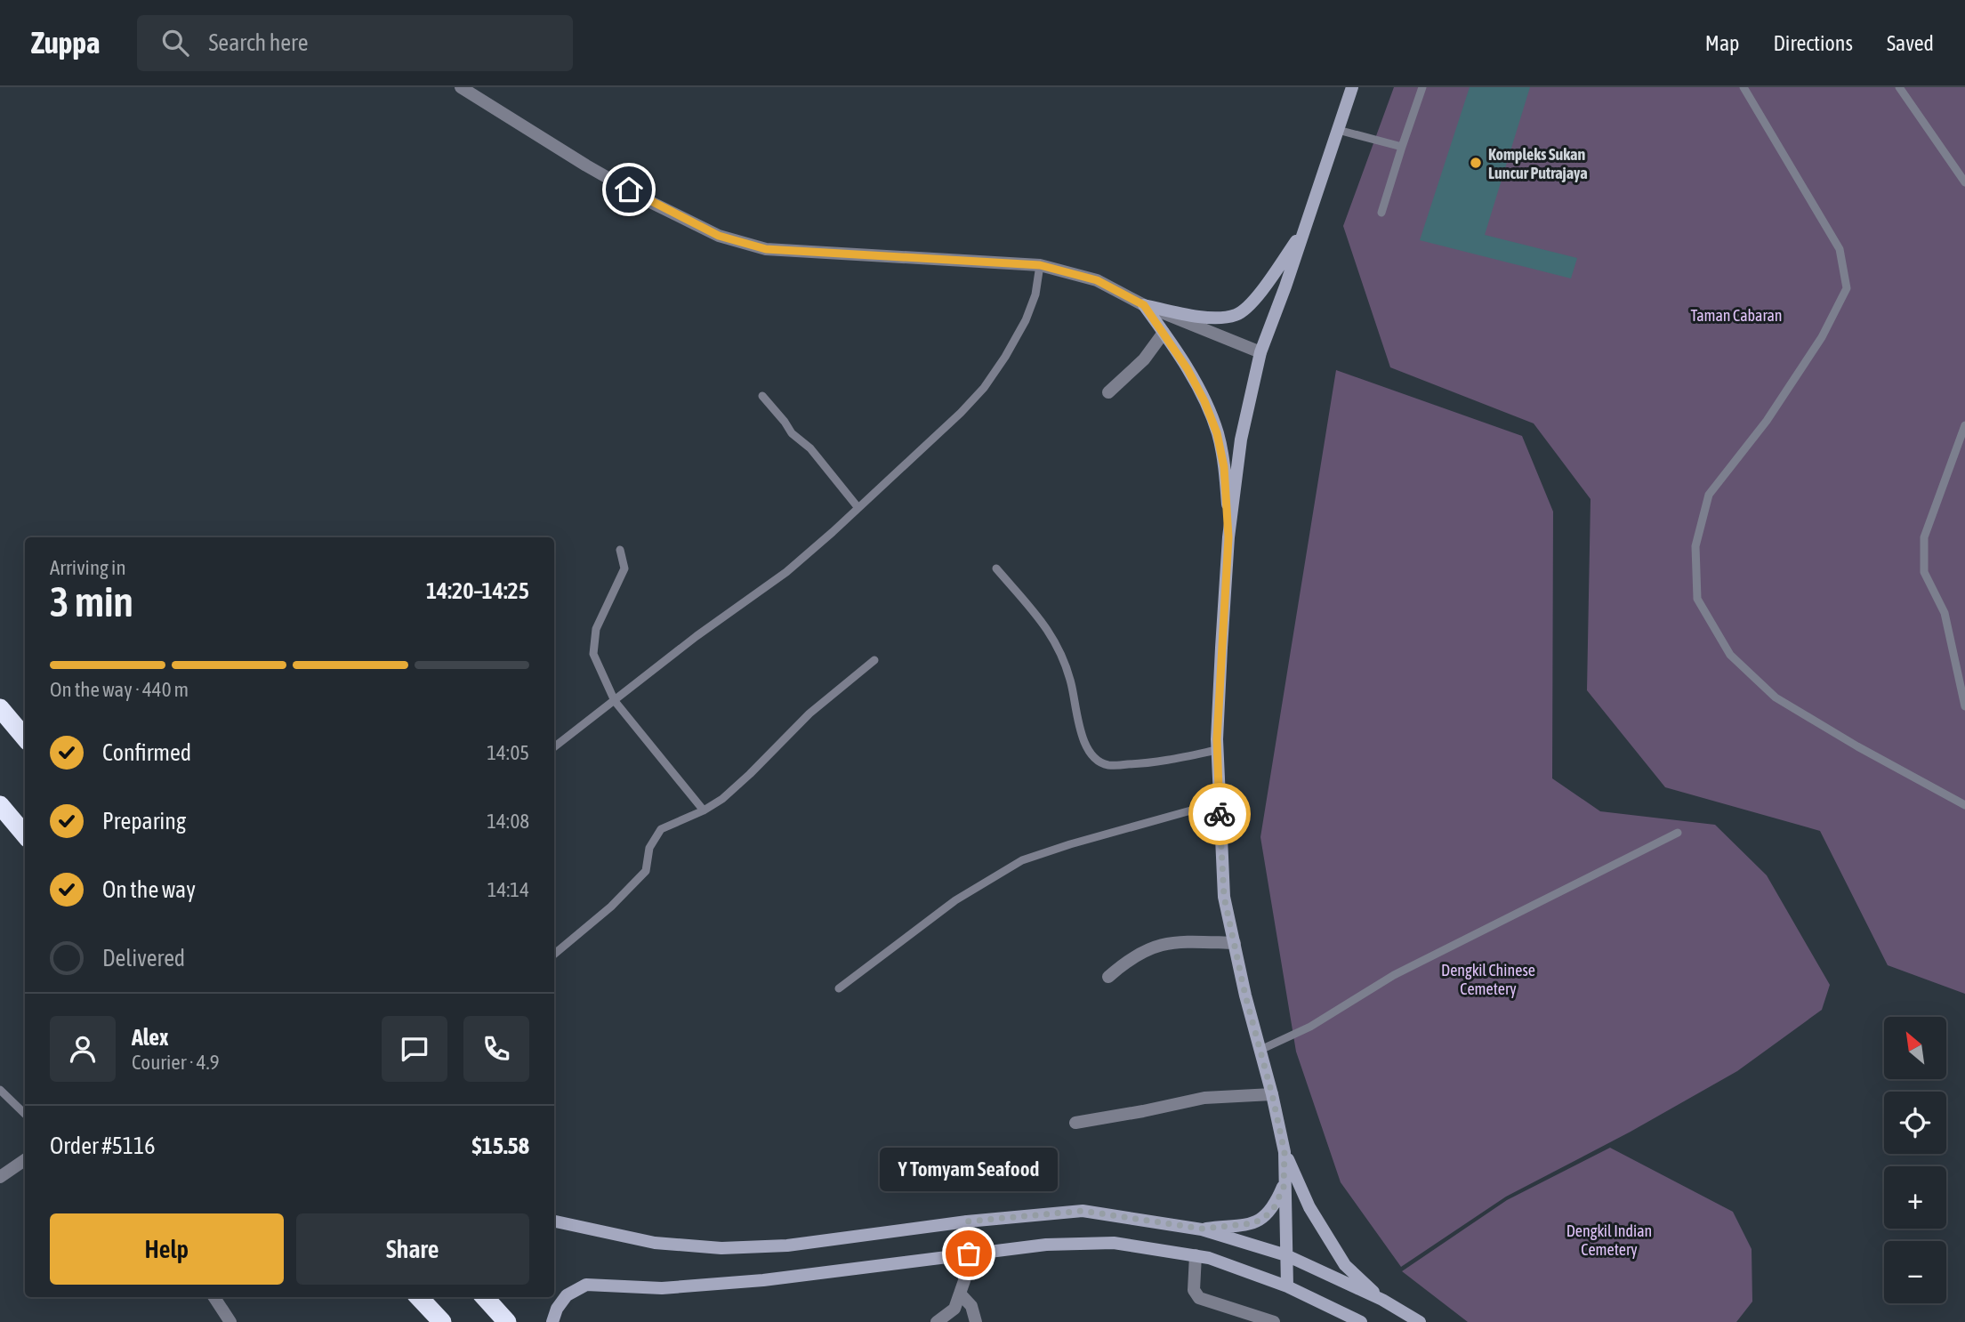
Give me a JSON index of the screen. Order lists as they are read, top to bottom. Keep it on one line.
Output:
{"parks":["Taman Cabaran","Dengkil Chinese Cemetery","Dengkil Indian Cemetery"],"places":["Kompleks Sukan Luncur Putrajaya","Y Tomyam Seafood"],"north":"top left","page":{"header":"Zuppa","search":"Search here","nav":["Map","Directions","Saved"],"heading":["3 min","Arriving in","14:20–14:25"],"panel":["Alex","Courier · 4.9","Order #5116","$15.58"],"bar":"On the way · 440 m","list":[["Confirmed","14:05"],["Preparing","14:08"],["On the way","14:14"],"Delivered"],"map_buttons":["+","−"],"bubble":"Y Tomyam Seafood","buttons":["Help","Share"]}}
